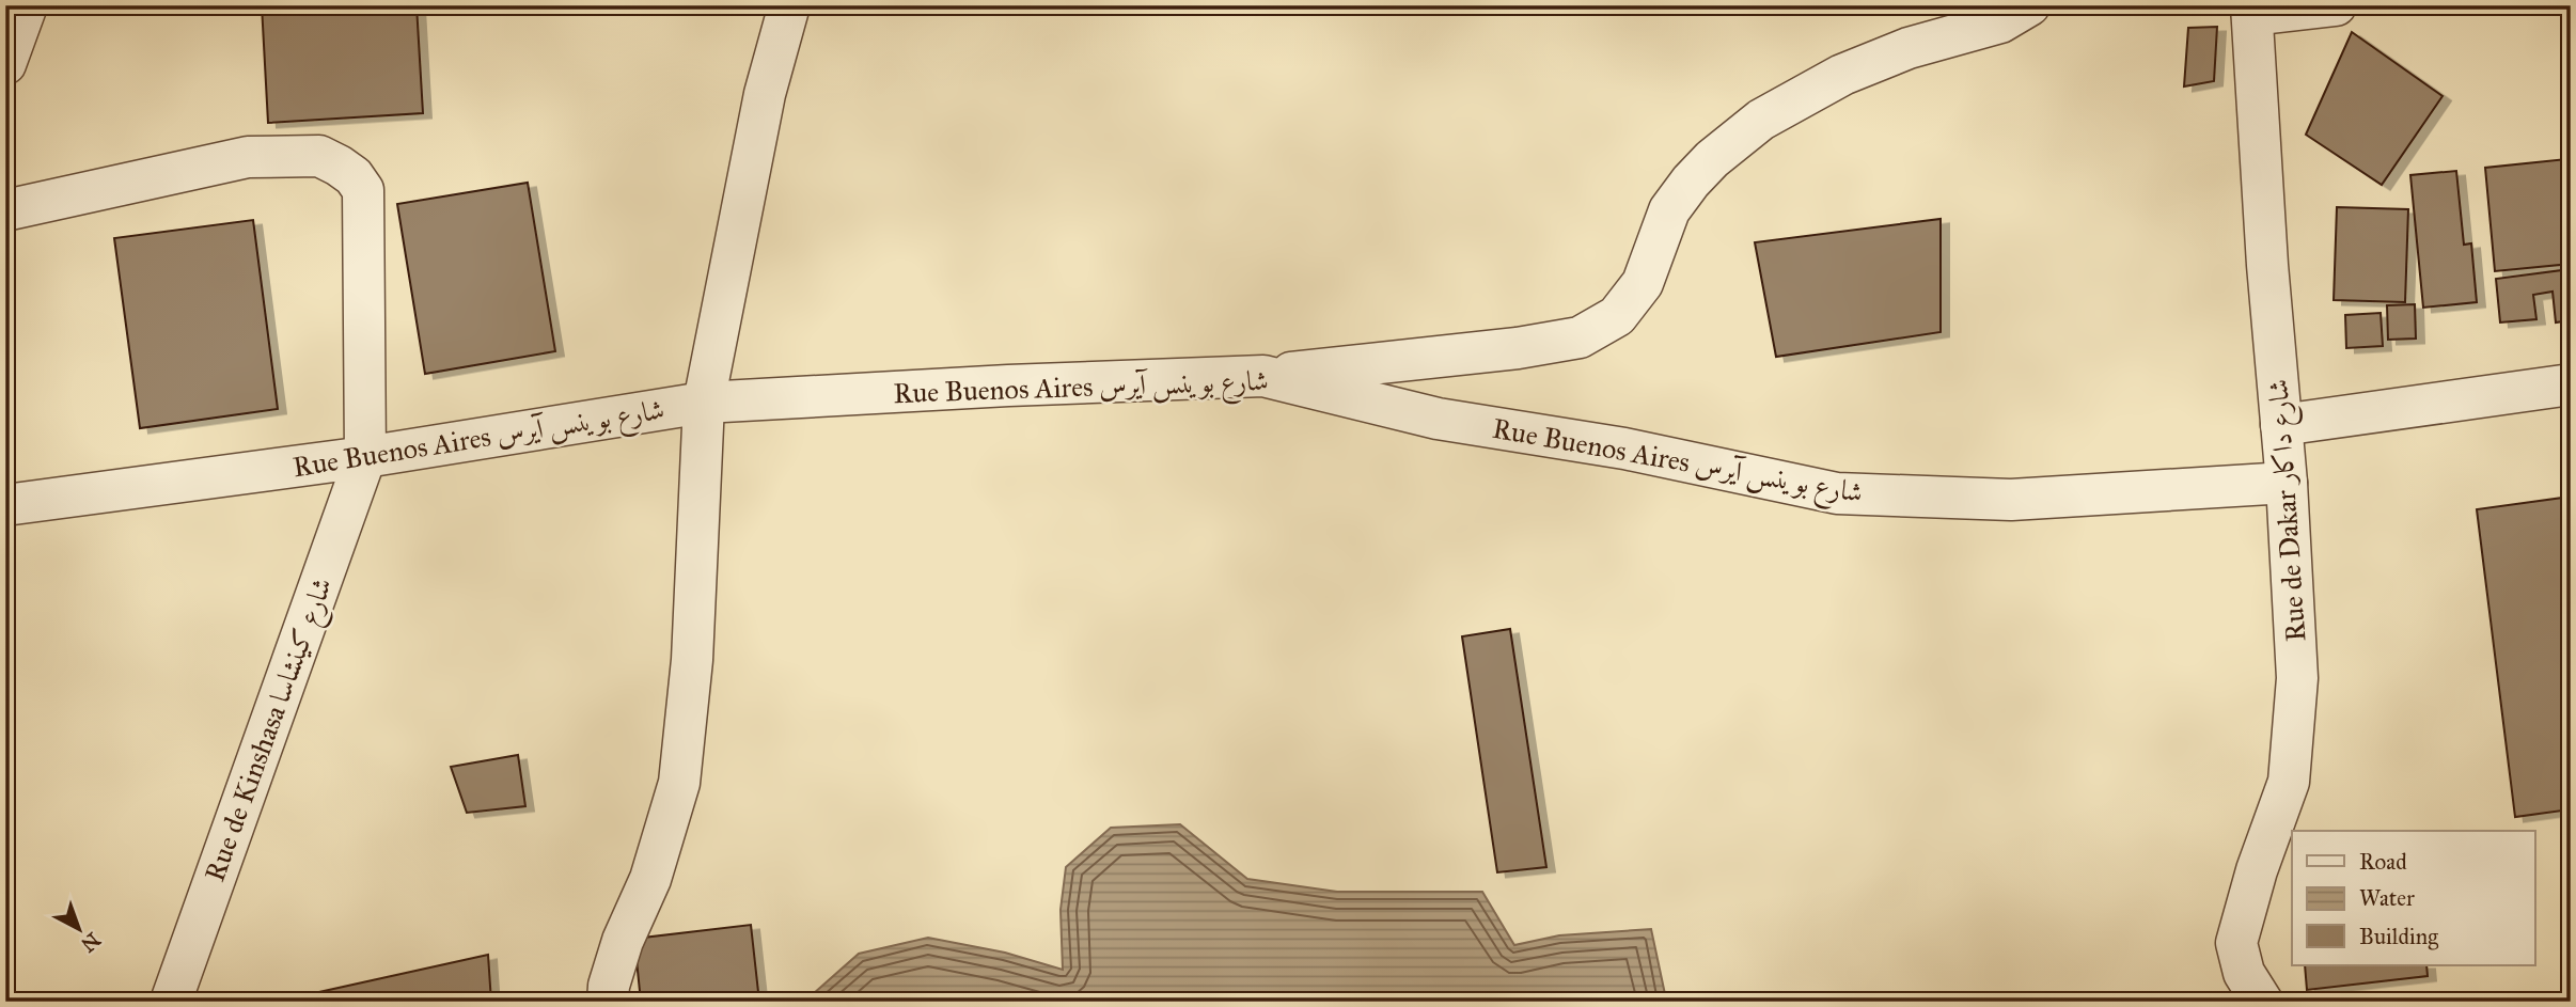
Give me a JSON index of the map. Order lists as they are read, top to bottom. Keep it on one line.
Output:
{"streets":{"street":["Rue Buenos Aires شارع بوينس آيرس","Rue de Dakar شارع داكار","Rue de Kinshasa شارع كينشاسا"]},"crossings":[["Rue Buenos Aires شارع بوينس آيرس","Rue de Dakar شارع داكار"],["Rue Buenos Aires شارع بوينس آيرس","Rue de Kinshasa شارع كينشاسا"]],"legend":["Road","Water","Building"],"north":"bottom right"}
